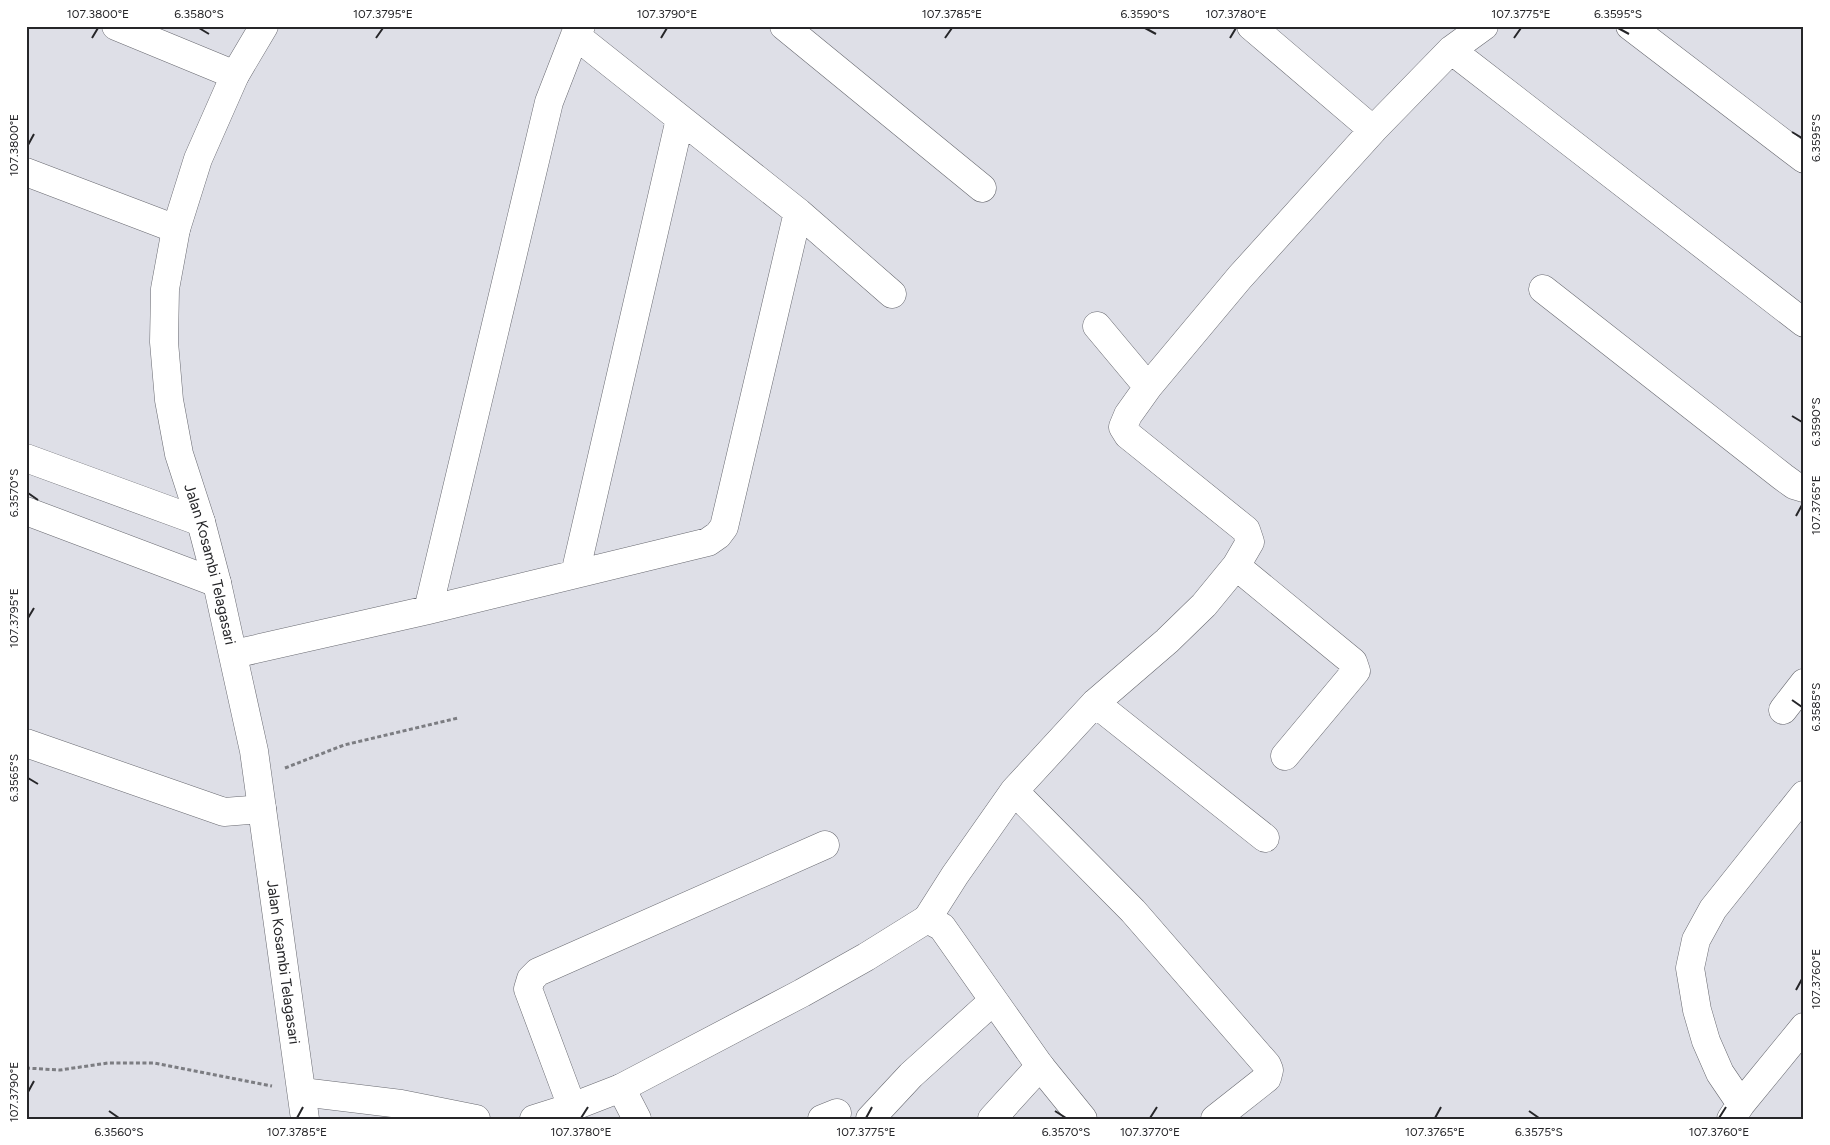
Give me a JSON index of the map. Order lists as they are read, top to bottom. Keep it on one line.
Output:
{"streets":{"street":["Jalan Kosambi Telagasari"]},"coordinates":["107.3800°E","6.3580°S","107.3795°E","107.3790°E","107.3785°E","6.3590°S","107.3780°E","107.3775°E","6.3595°S","6.3570°S","107.3765°E","6.3585°S","6.3565°S","107.3760°E","6.3560°S","107.3770°E","6.3575°S"]}
